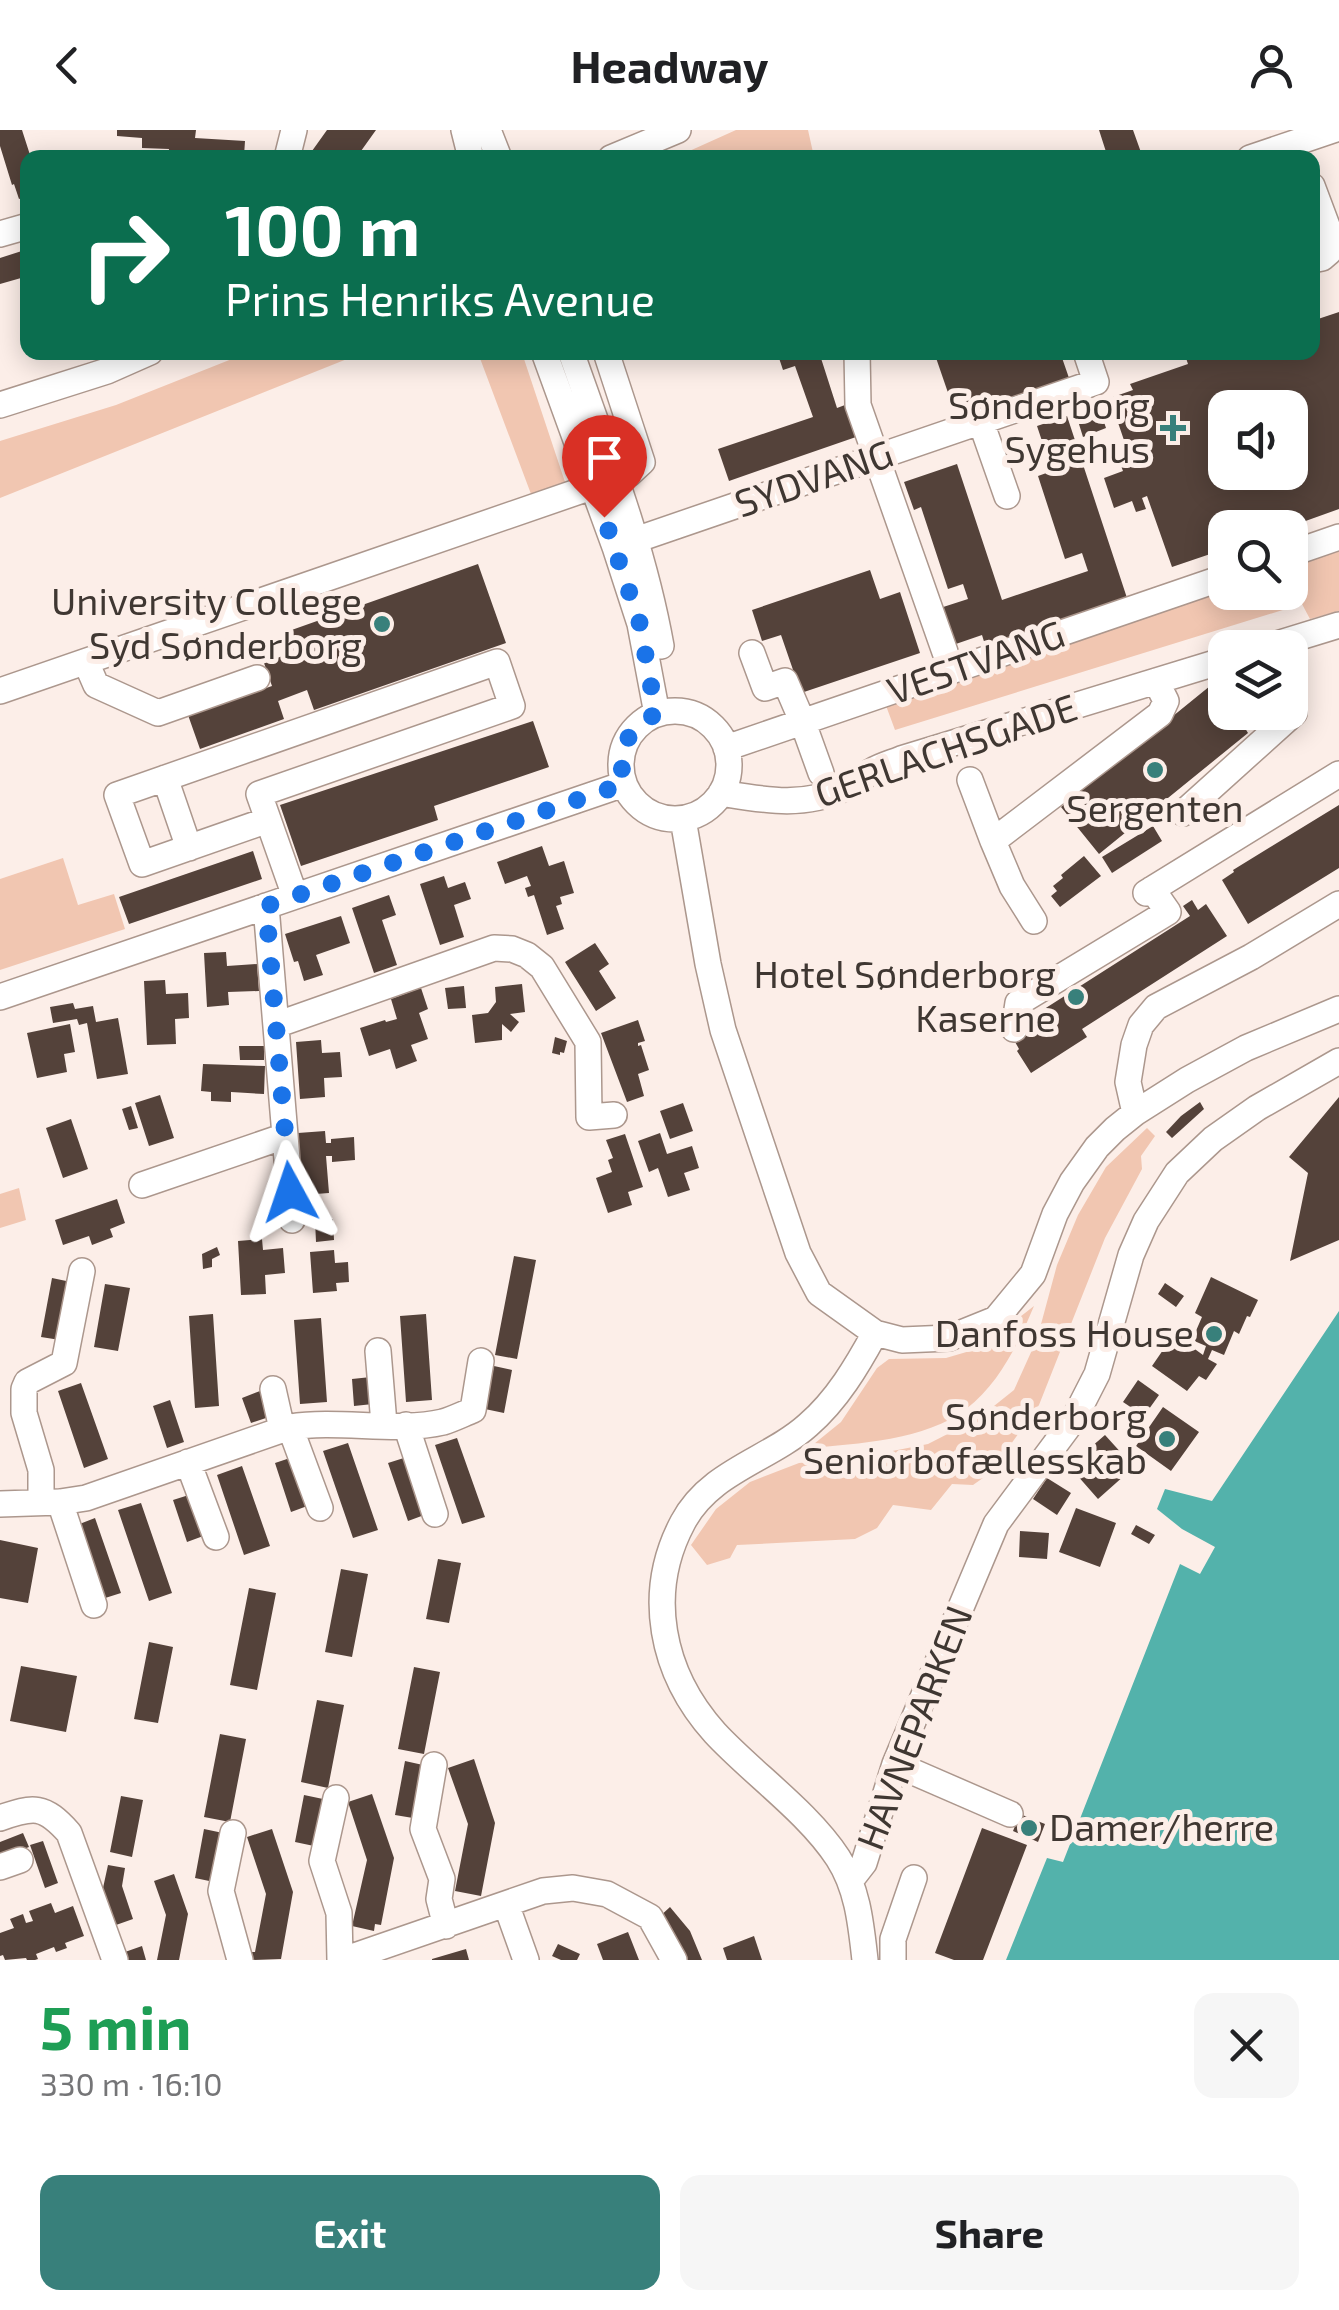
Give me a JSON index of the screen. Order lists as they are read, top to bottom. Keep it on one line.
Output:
{"streets":{"street":["SYDVANG","VESTVANG","GERLACHSGADE","HAVNEPARKEN"]},"crossings":[["VESTVANG","GERLACHSGADE"]],"places":{"health":["Sønderborg Sygehus"],"other":["University College Syd Sønderborg","Sergenten","Hotel Sønderborg Kaserne","Danfoss House","Sønderborg Seniorbofællesskab","Damer/herre"]},"page":{"header":"Headway","turn":["100 m","Prins Henriks Avenue"],"heading":["5 min","330 m · 16:10"],"buttons":["Exit","Share"]}}
